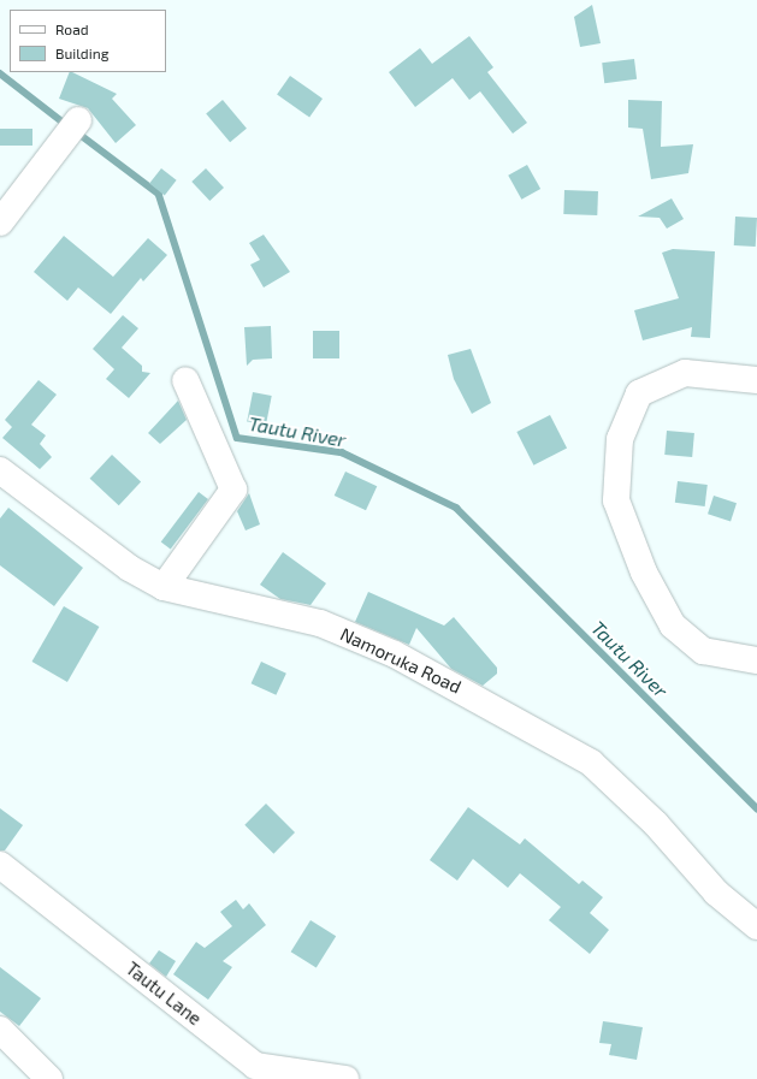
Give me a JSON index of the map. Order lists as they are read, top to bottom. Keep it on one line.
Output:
{"streets":{"street":["Namoruka Road","Tautu Lane"]},"water":["Tautu River"],"legend":["Road","Building"]}
